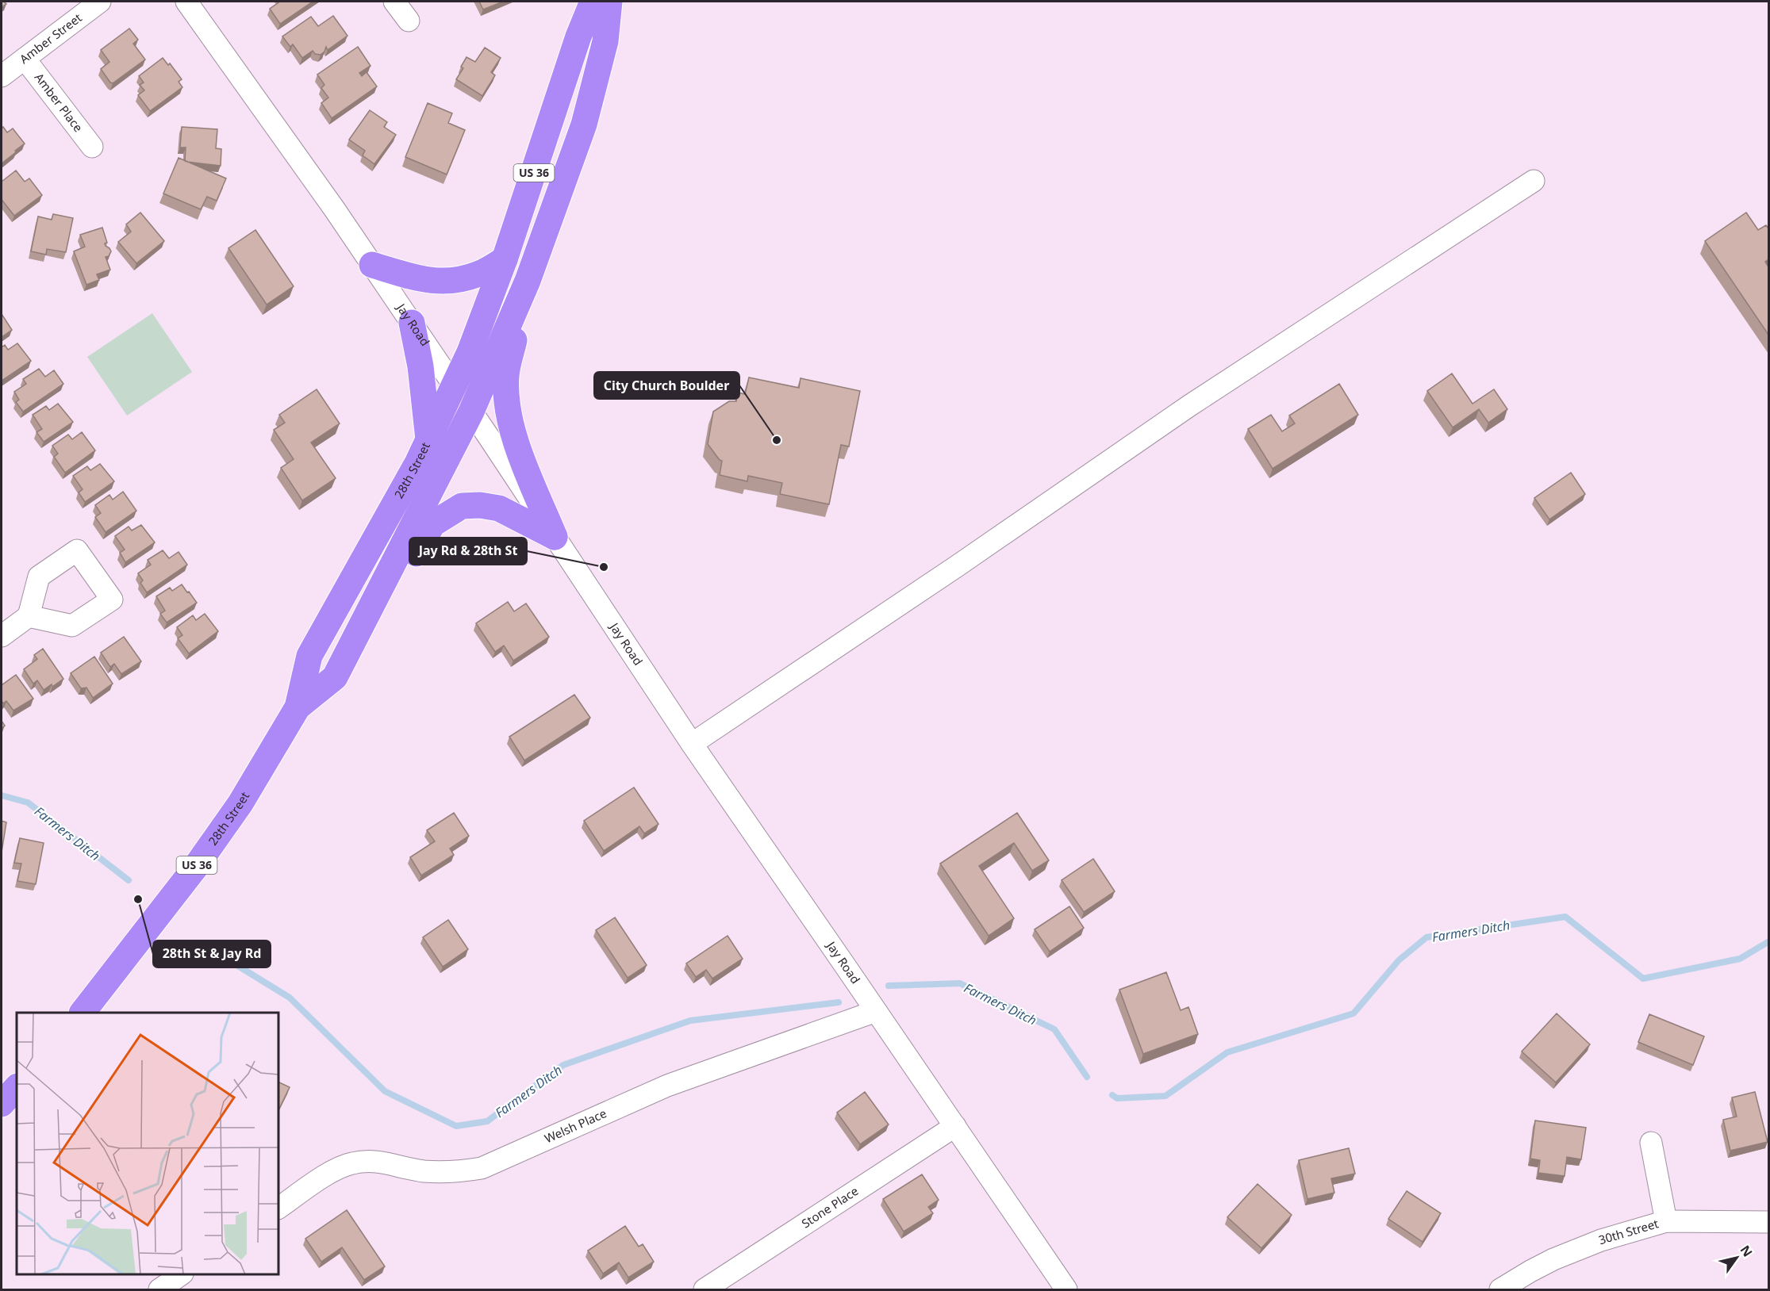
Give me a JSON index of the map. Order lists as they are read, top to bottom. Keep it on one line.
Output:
{"streets":{"highway":["US 36","28th Street"],"street":["Amber Street","Amber Place","Jay Road","Welsh Place","Stone Place","30th Street"]},"crossings":[["Amber Street","Amber Place"],["US 36","Jay Road"],["US 36","28th Street"],["Jay Road","28th Street"],["Jay Road","Welsh Place"],["Jay Road","Stone Place"]],"water":["Farmers Ditch"],"places":["City Church Boulder","Jay Rd & 28th St","28th St & Jay Rd"],"north":"top right"}
